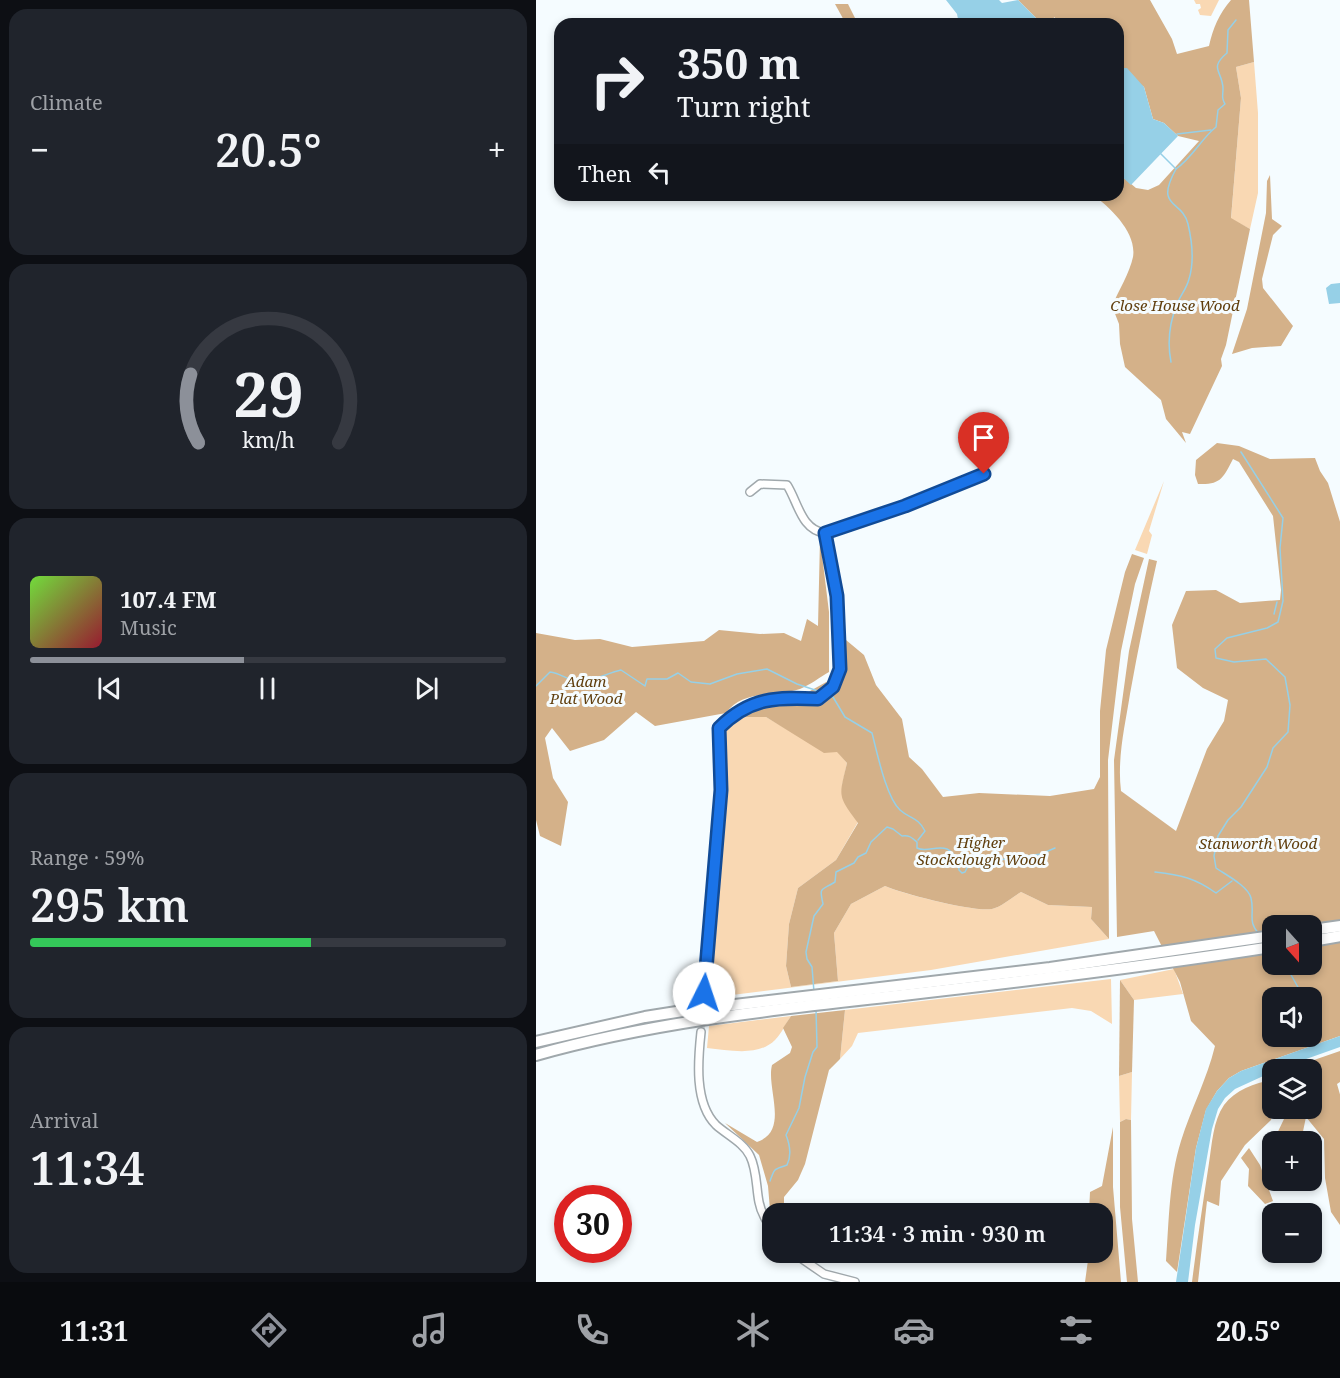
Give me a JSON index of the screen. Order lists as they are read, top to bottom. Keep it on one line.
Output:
{"parks":["Close House Wood","Adam Plat Wood","Higher Stockclough Wood","Stanworth Wood"],"north":"bottom","page":{"tile":["Climate",["Range · 59%","295 km"],["Arrival","11:34"]],"turn":["350 m","Turn right"],"heat":["−","20.5°","+"],"then":"Then","song":["107.4 FM","Music"],"map_buttons":["+","−"],"limit":"30","trip":"11:34 · 3 min · 930 m","tabs":["11:31","20.5°"],"gauge":["29","km/h"]}}
